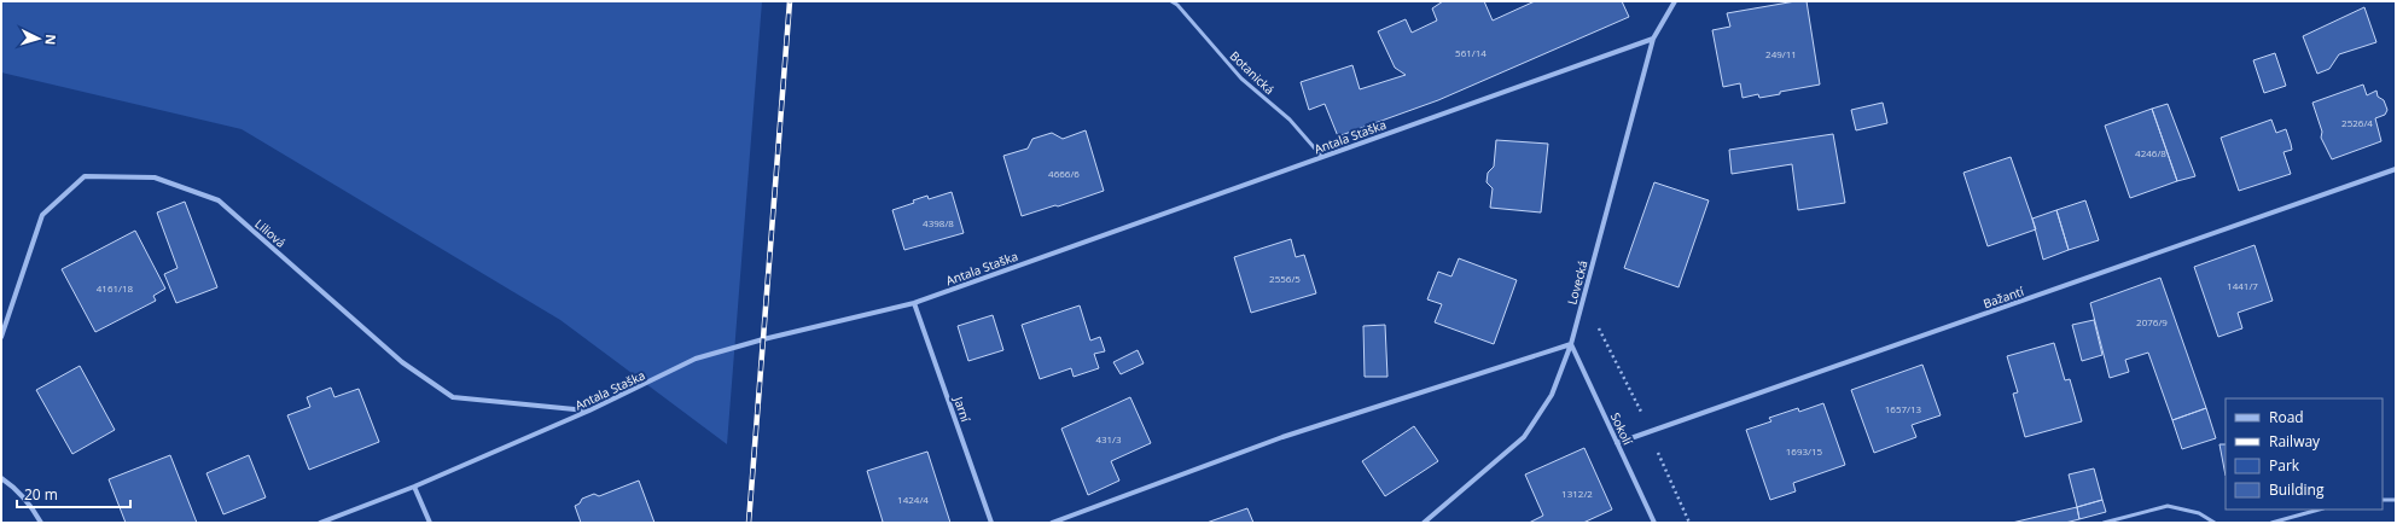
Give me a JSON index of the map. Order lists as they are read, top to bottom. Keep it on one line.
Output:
{"streets":{"street":["Antala Staška","Liliová","Lovecká","Bažantí","Jarní","Sokolí"],"lane":["Botanická"]},"crossings":[["Botanická","Antala Staška"],["Antala Staška","Liliová"],["Antala Staška","Lovecká"],["Antala Staška","Jarní"],["Lovecká","Sokolí"],["Bažantí","Sokolí"]],"house_numbers":["561/14","249/11","2526/4","4246/8","4666/6","4398/8","2556/5","1441/7","4161/18","2076/9","1657/13","431/3","1693/15","1312/2","1424/4"],"legend":["Road","Railway","Park","Building"],"scale_bar":"20 m","north":"right"}
